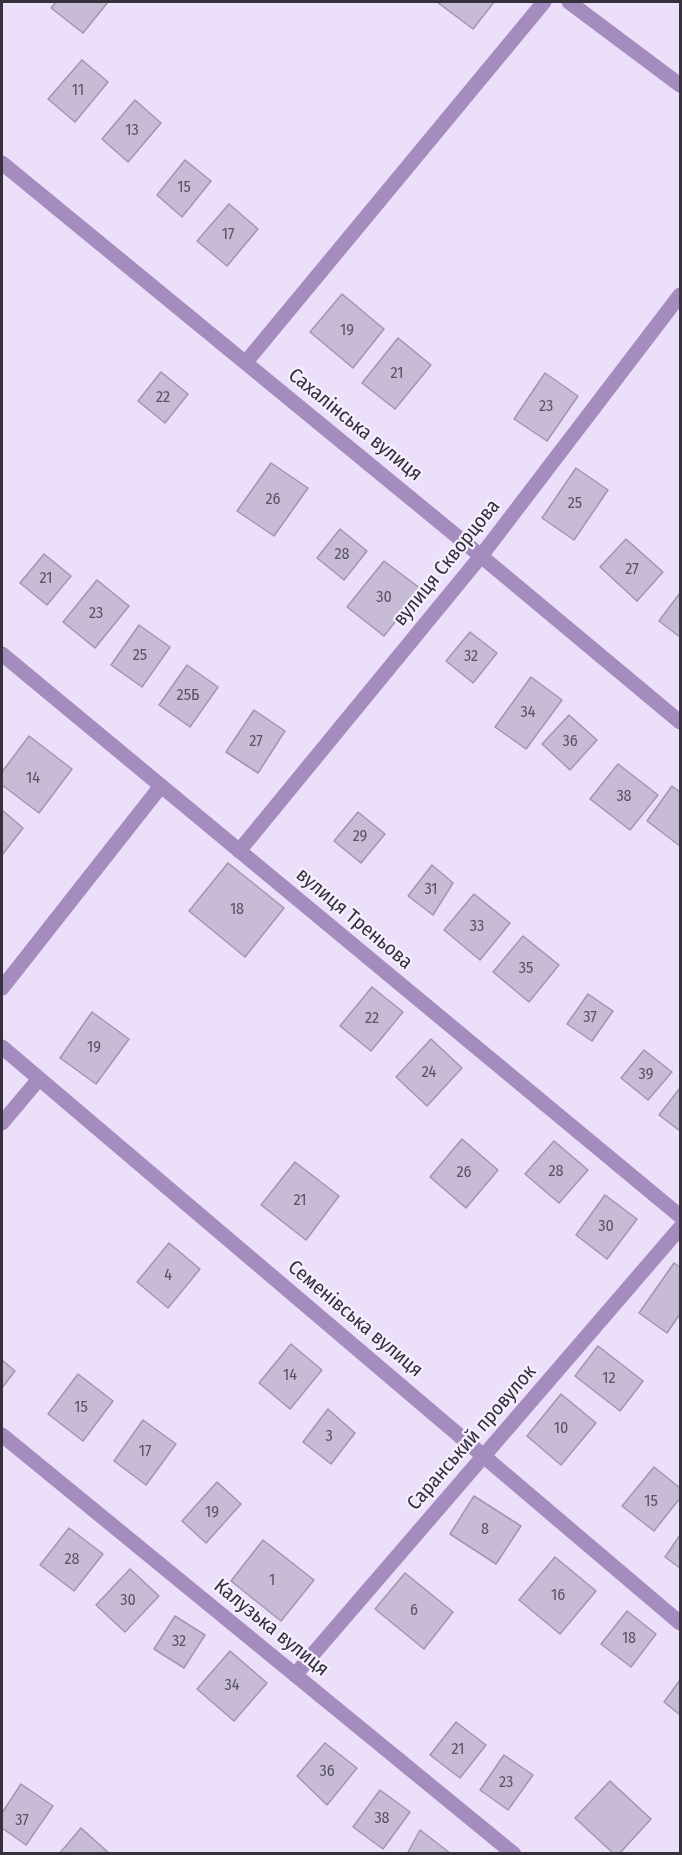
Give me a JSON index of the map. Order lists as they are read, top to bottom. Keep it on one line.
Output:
{"streets":{"street":["Сахалінська вулиця","вулиця Скворцова","вулиця Треньова","Семенівська вулиця","Саранський провулок","Калузька вулиця"]},"crossings":[["Сахалінська вулиця","вулиця Скворцова"],["вулиця Скворцова","вулиця Треньова"],["Семенівська вулиця","Саранський провулок"],["Саранський провулок","Калузька вулиця"]],"house_numbers":["11","13","15","17","19","21","22","23","26","25","28","27","21","30","23","25","32","25Б","34","27","36","14","38","29","31","18","33","35","37","22","19","24","39","28","26","21","30","4","14","12","15","10","3","17","15","19","8","28","1","16","30","6","18","32","34","21","36","23","38","37"]}
